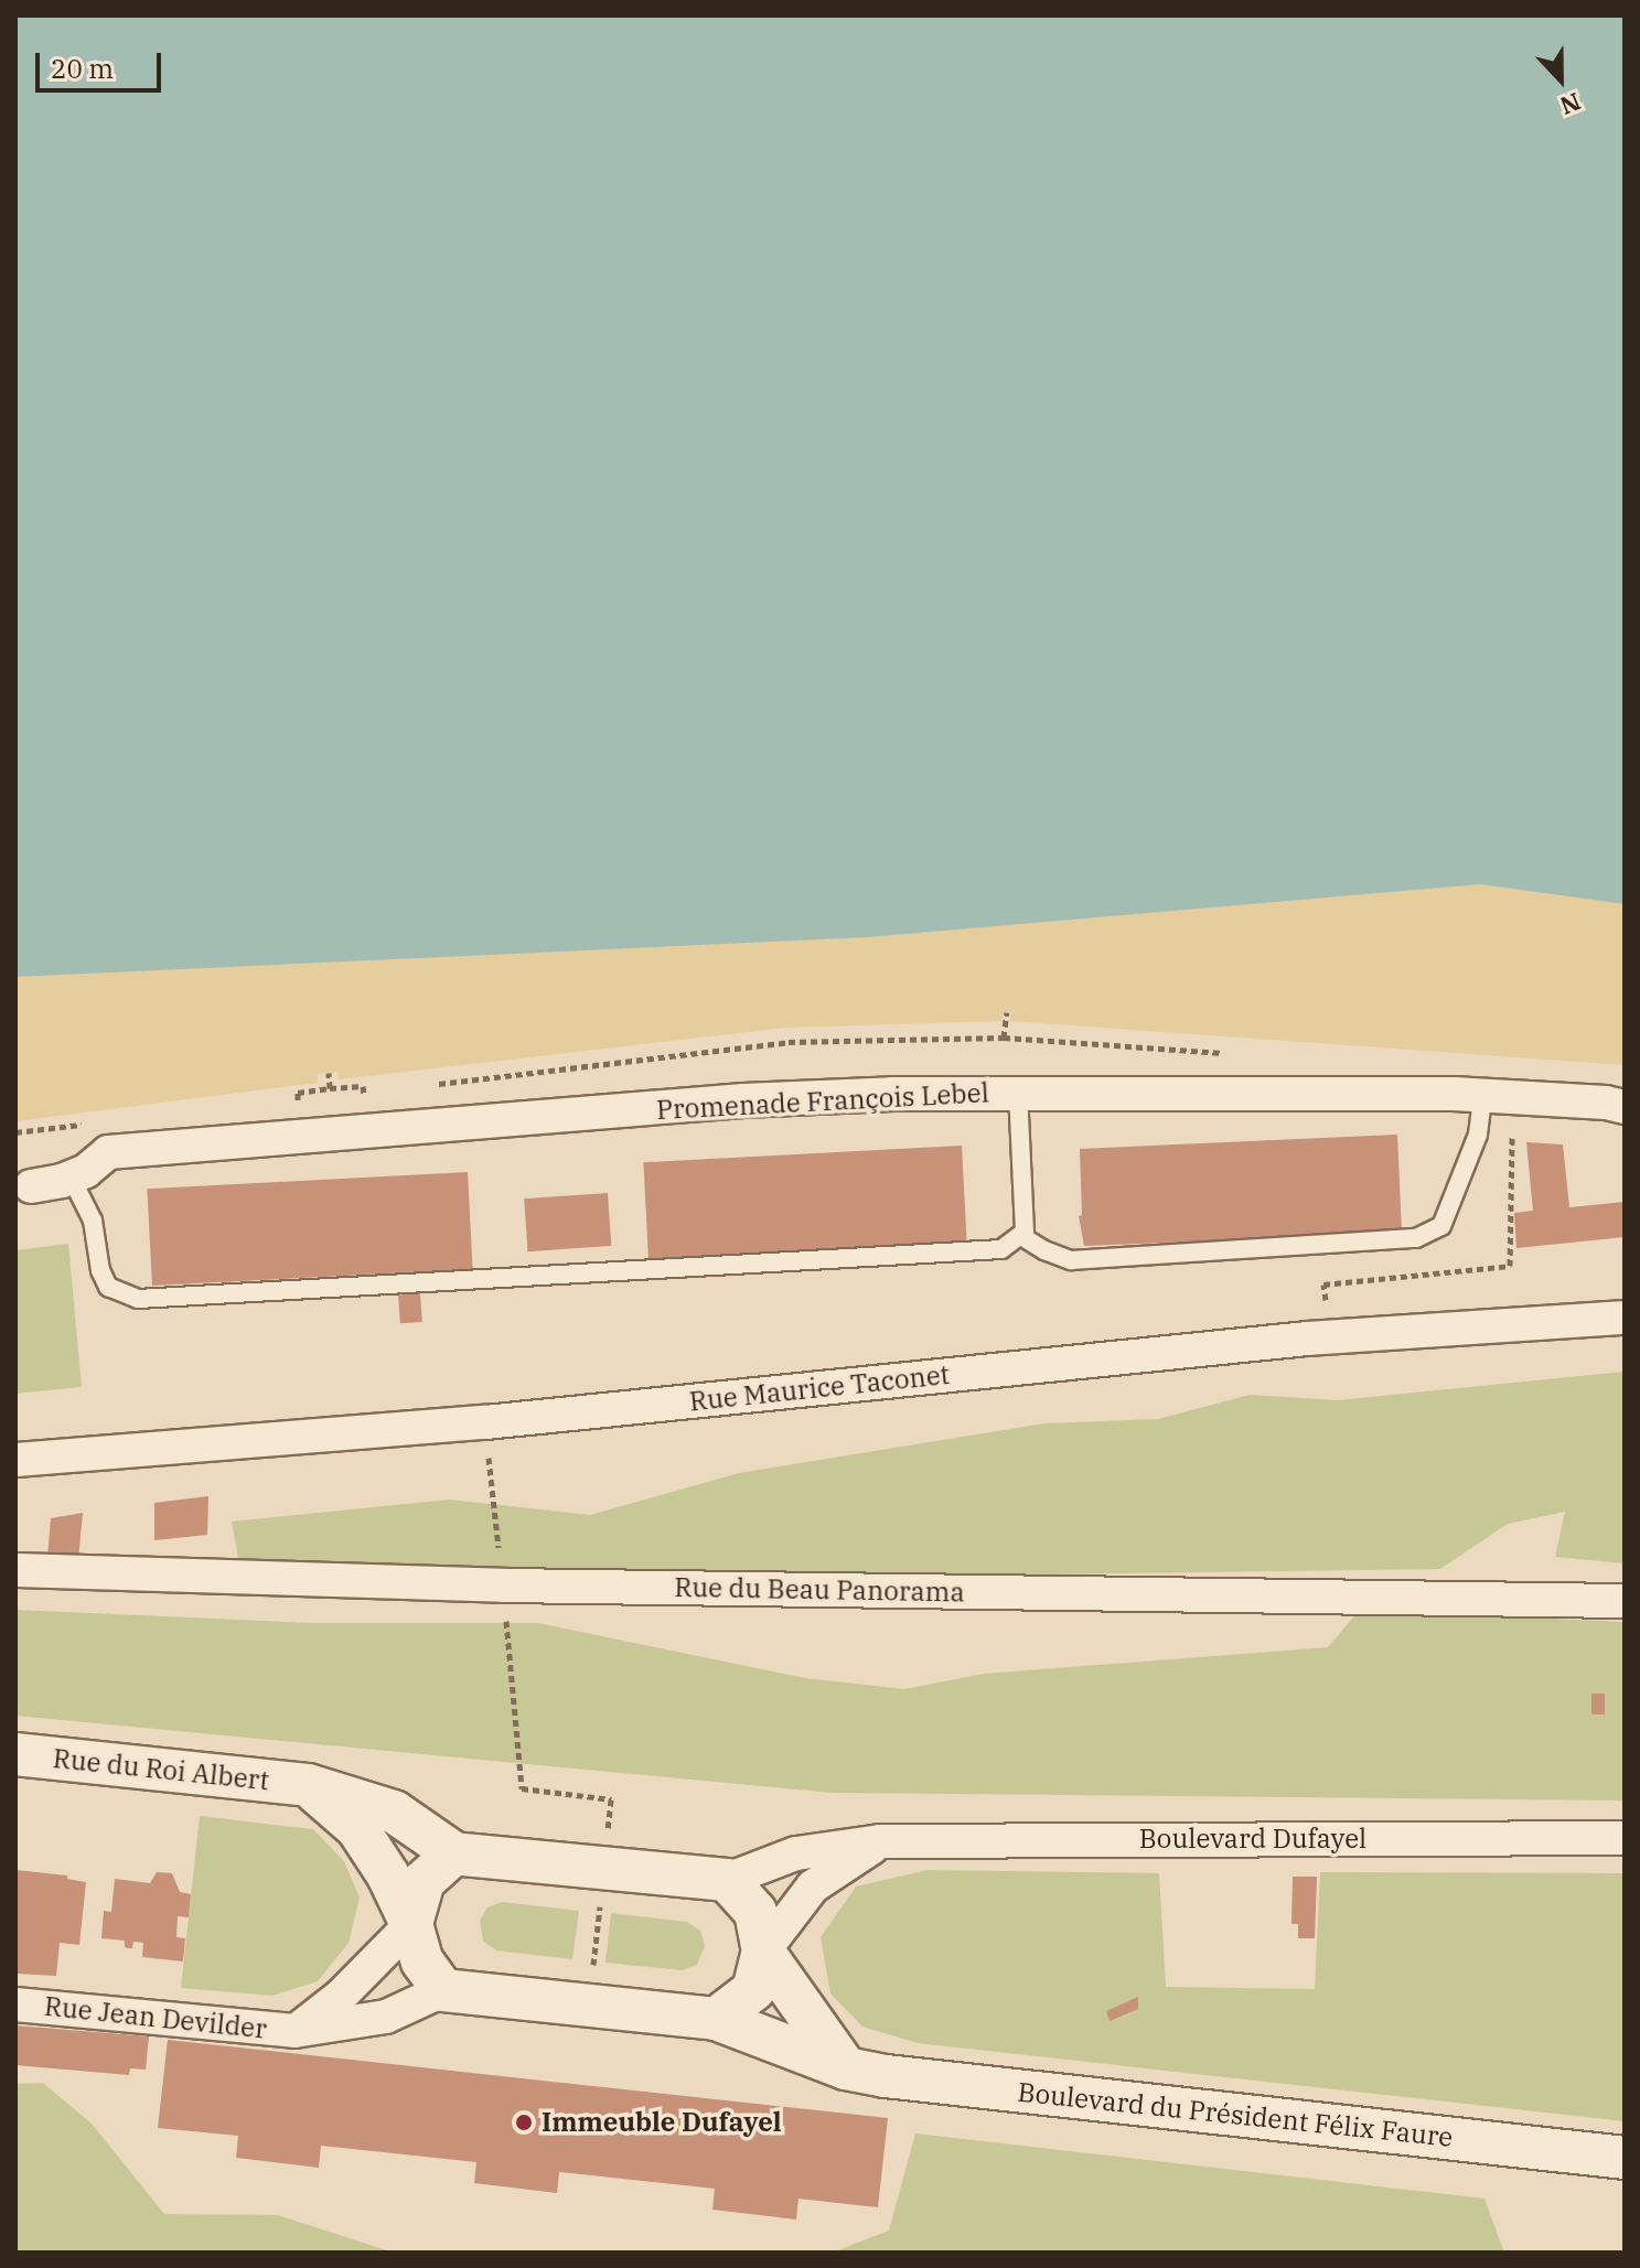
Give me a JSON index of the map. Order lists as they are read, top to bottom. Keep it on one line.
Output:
{"streets":{"street":["Promenade François Lebel","Rue Maurice Taconet","Rue du Beau Panorama","Rue du Roi Albert","Boulevard Dufayel","Rue Jean Devilder","Boulevard du Président Félix Faure"]},"crossings":[["Rue Jean Devilder","Boulevard du Président Félix Faure"]],"places":["Immeuble Dufayel"],"scale_bar":"20 m","north":"bottom"}
